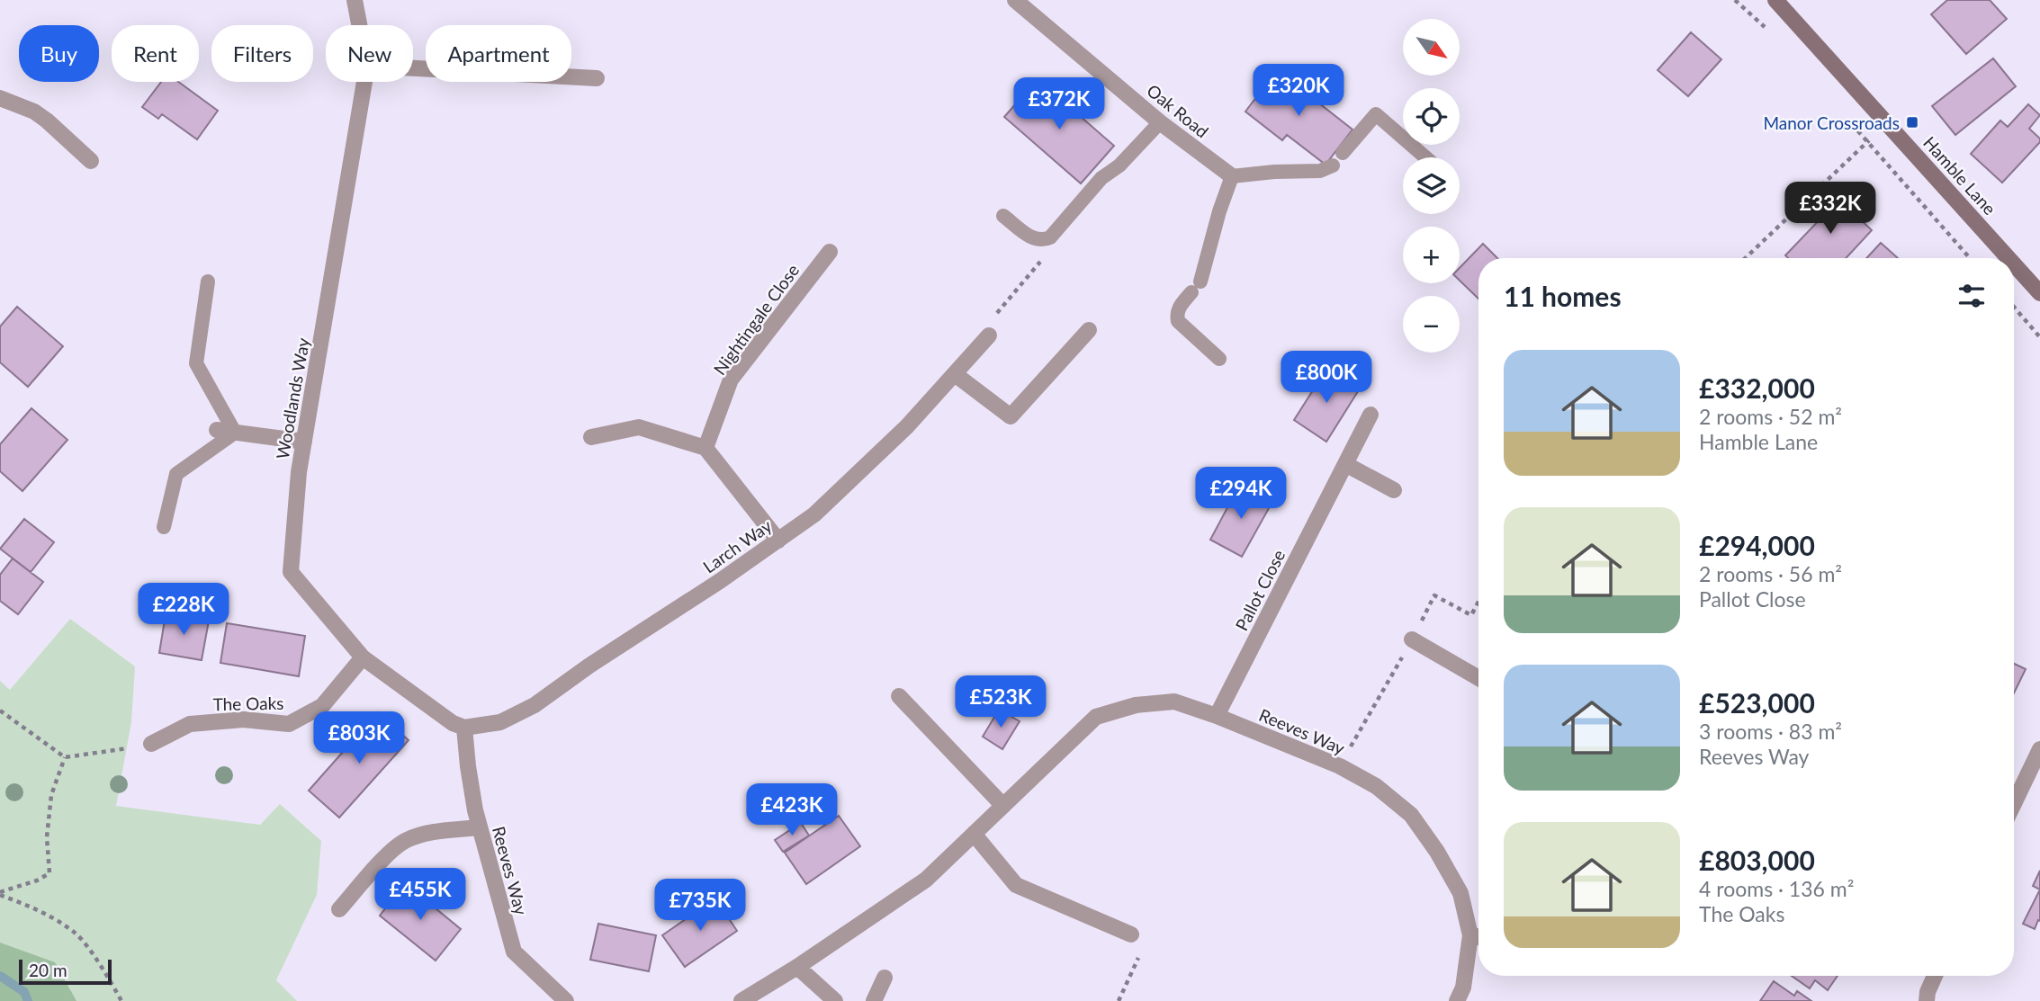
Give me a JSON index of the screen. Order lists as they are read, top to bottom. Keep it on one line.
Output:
{"streets":{"main road":["Hamble Lane"],"street":["Oak Road","Nightingale Close","Woodlands Way","Larch Way","Pallot Close","The Oaks","Reeves Way"]},"crossings":[["Woodlands Way","Larch Way"],["Woodlands Way","The Oaks"],["Woodlands Way","Reeves Way"],["Larch Way","Reeves Way"],["Pallot Close","Reeves Way"]],"places":{"transit":["Manor Crossroads"]},"scale_bar":"20 m","north":"bottom right","page":{"map_buttons":["+","−"],"chip":["Buy","Rent","Filters","New","Apartment"],"price":["£320K","£372K","£332K","£800K","£294K","£228K","£523K","£803K","£423K","£455K","£735K"],"heading":"11 homes","list":[{"name":"£332,000","note":"2 rooms · 52 m² · Hamble Lane"},{"name":"£294,000","note":"2 rooms · 56 m² · Pallot Close"},{"name":"£523,000","note":"3 rooms · 83 m² · Reeves Way"},{"name":"£803,000","note":"4 rooms · 136 m² · The Oaks"}],"scale":"20 m"}}
